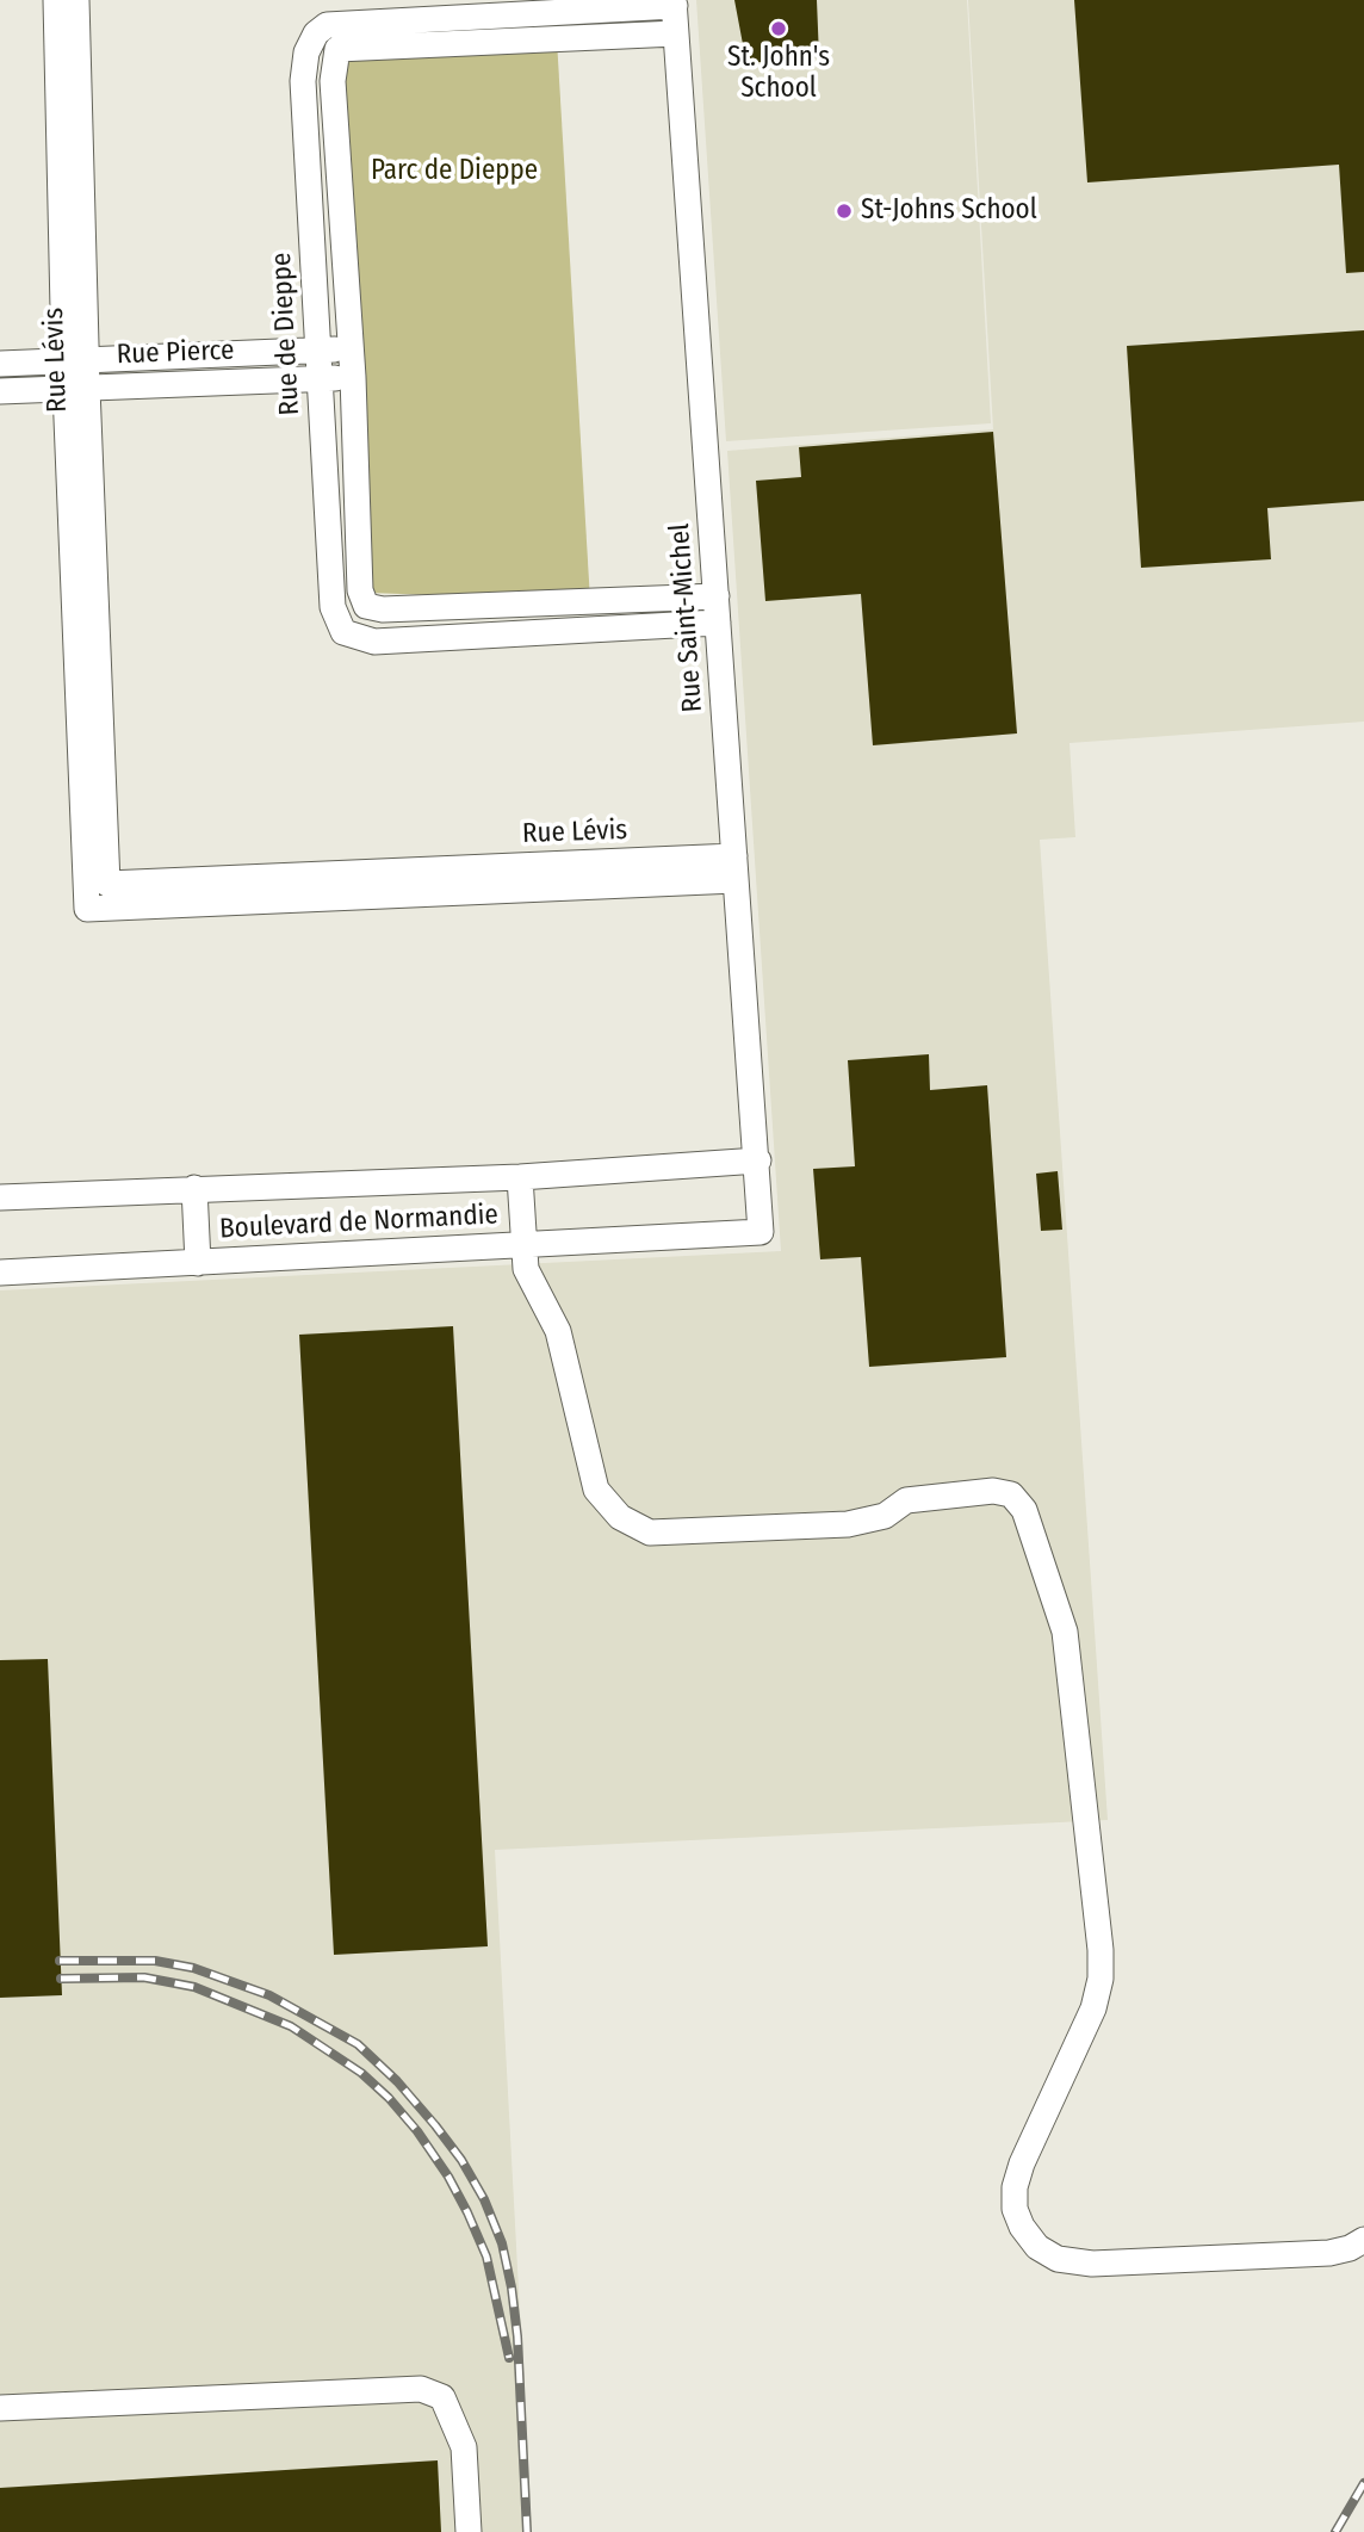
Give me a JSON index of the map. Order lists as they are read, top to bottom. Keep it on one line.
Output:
{"streets":{"street":["Rue de Dieppe","Rue Pierce","Rue Lévis","Rue Saint-Michel","Boulevard de Normandie"]},"crossings":[["Rue de Dieppe","Rue Pierce"],["Rue Pierce","Rue Lévis"],["Rue Lévis","Rue Saint-Michel"],["Rue Saint-Michel","Boulevard de Normandie"]],"parks":["Parc de Dieppe"],"places":["St. John's School","St-Johns School"]}
